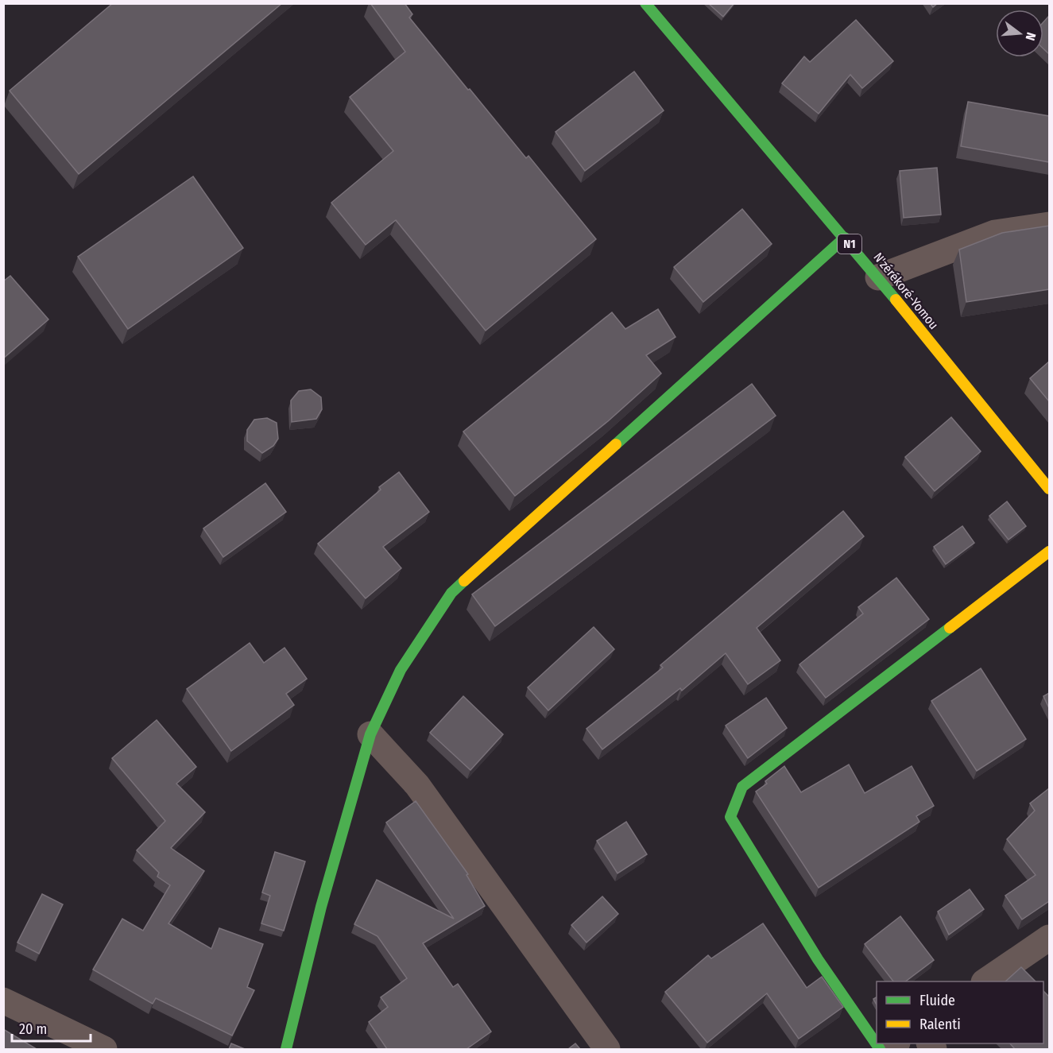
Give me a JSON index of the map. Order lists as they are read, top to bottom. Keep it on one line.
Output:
{"streets":{"main road":["N1","N'zérékoré-Yomou"]},"legend":["Fluide","Ralenti"],"scale_bar":"20 m","north":"right"}
